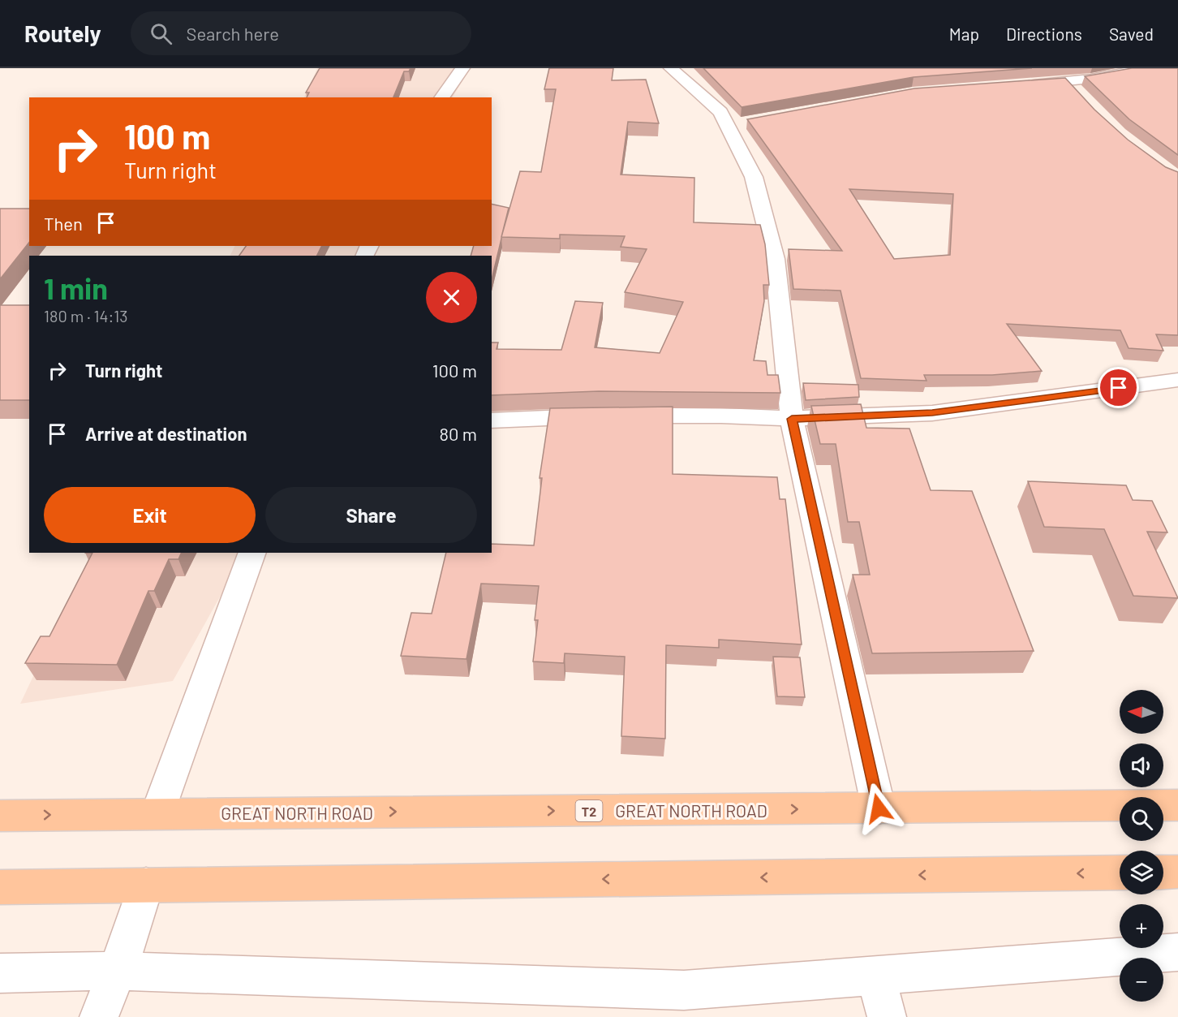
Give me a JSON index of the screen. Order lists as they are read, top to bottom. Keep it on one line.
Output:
{"streets":{"main road":["GREAT NORTH ROAD","T2"]},"north":"left","page":{"header":"Routely","search":"Search here","nav":["Map","Directions","Saved"],"turn":["100 m","Turn right"],"then":"Then","heading":["1 min","180 m · 14:13"],"list":[{"name":"Turn right","value":"100 m"},{"name":"Arrive at destination","value":"80 m"}],"buttons":["Exit","Share"],"map_buttons":["+","−"]}}
